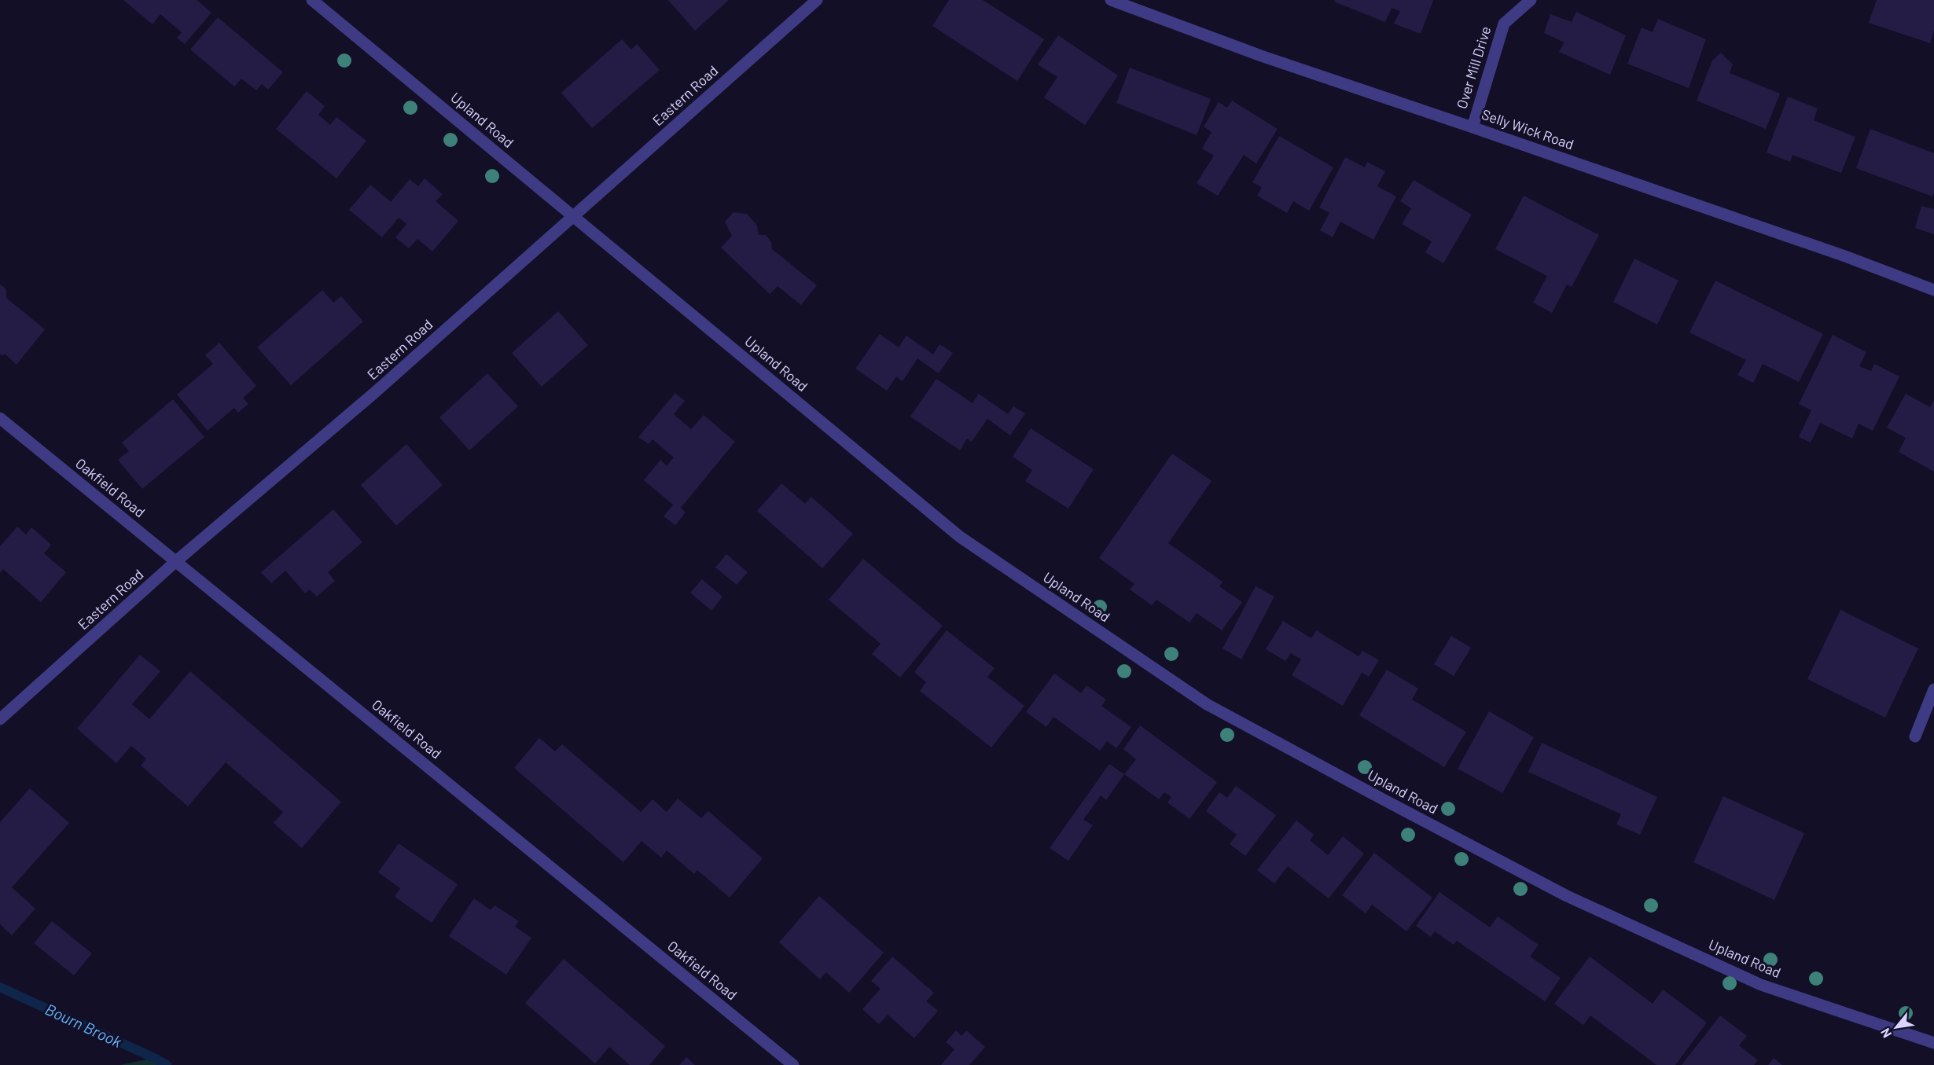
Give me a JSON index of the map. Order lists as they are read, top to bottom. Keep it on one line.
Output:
{"streets":{"street":["Over Mill Drive","Eastern Road","Upland Road","Selly Wick Road","Oakfield Road"]},"crossings":[["Over Mill Drive","Selly Wick Road"],["Eastern Road","Upland Road"],["Eastern Road","Oakfield Road"]],"water":["Bourn Brook"],"north":"bottom left"}
